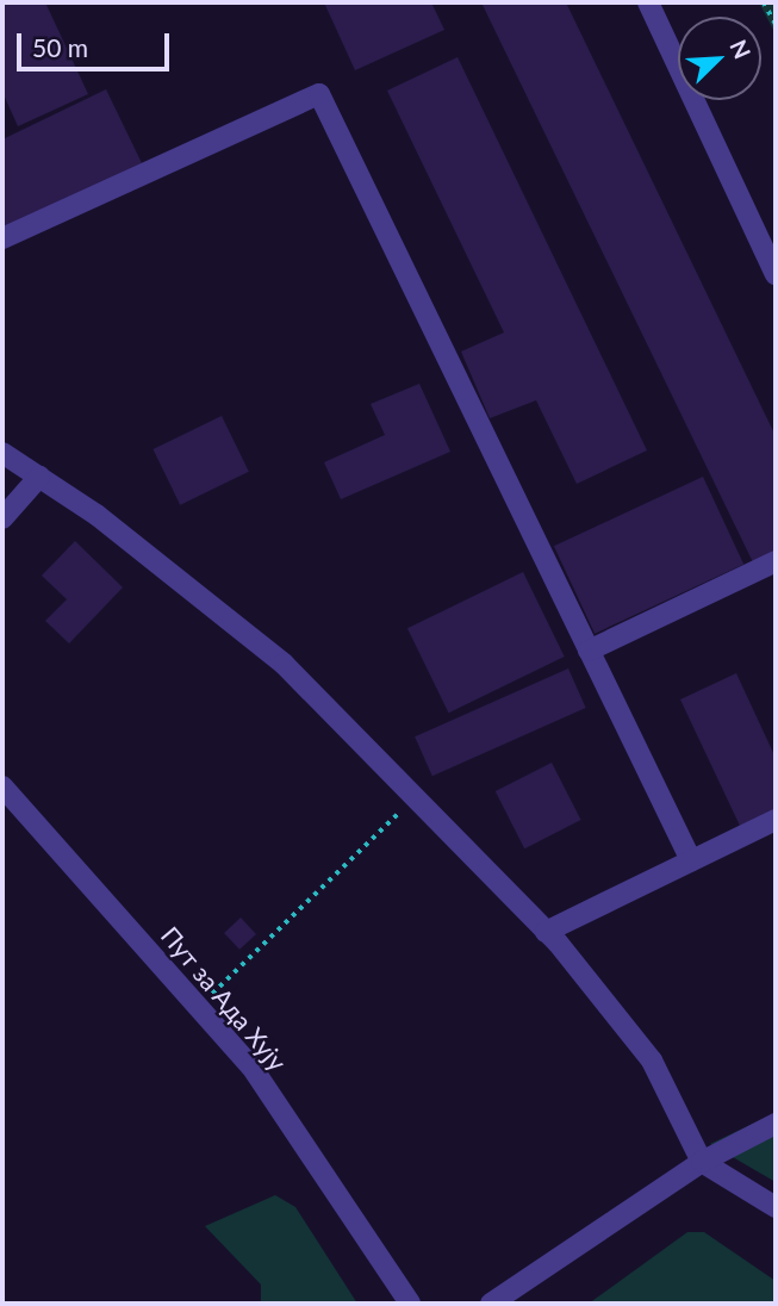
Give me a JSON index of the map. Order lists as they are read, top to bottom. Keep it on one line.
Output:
{"streets":{"lane":["Пут за Ада Хују"]},"scale_bar":"50 m","north":"top right"}
